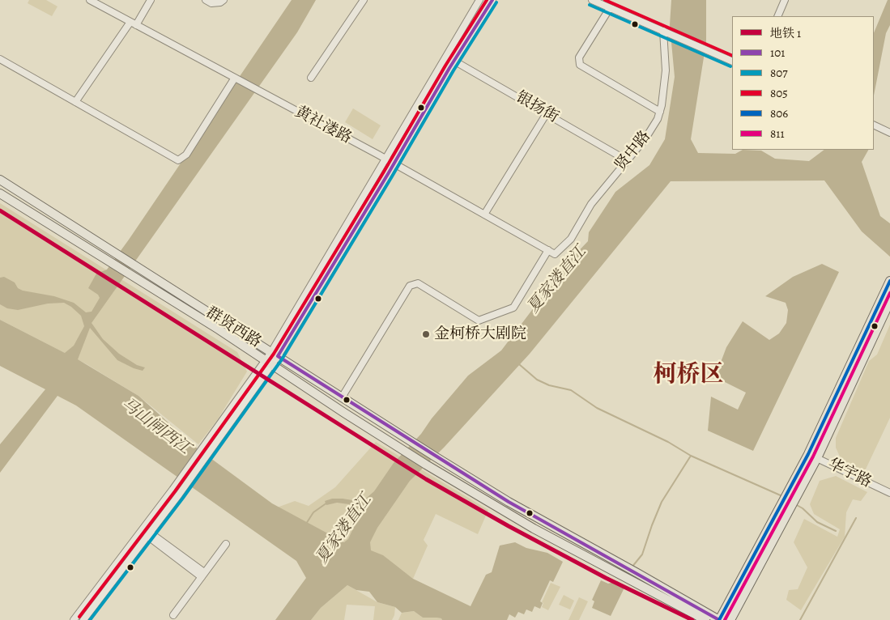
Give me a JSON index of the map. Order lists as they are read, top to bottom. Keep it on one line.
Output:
{"streets":{"main road":["群贤西路"],"street":["银扬街","黄社溇路","贤中路","华宇路"]},"crossings":[["银扬街","贤中路"],["黄社溇路","贤中路"]],"districts":["柯桥区"],"water":["夏家溇直江","马山闸西江"],"places":["金柯桥大剧院"],"lines":["transit line 101","transit line 805","transit line 807","metro line 1","transit line 806","transit line 811"],"legend":["地铁 1","101","807","805","806","811"]}
